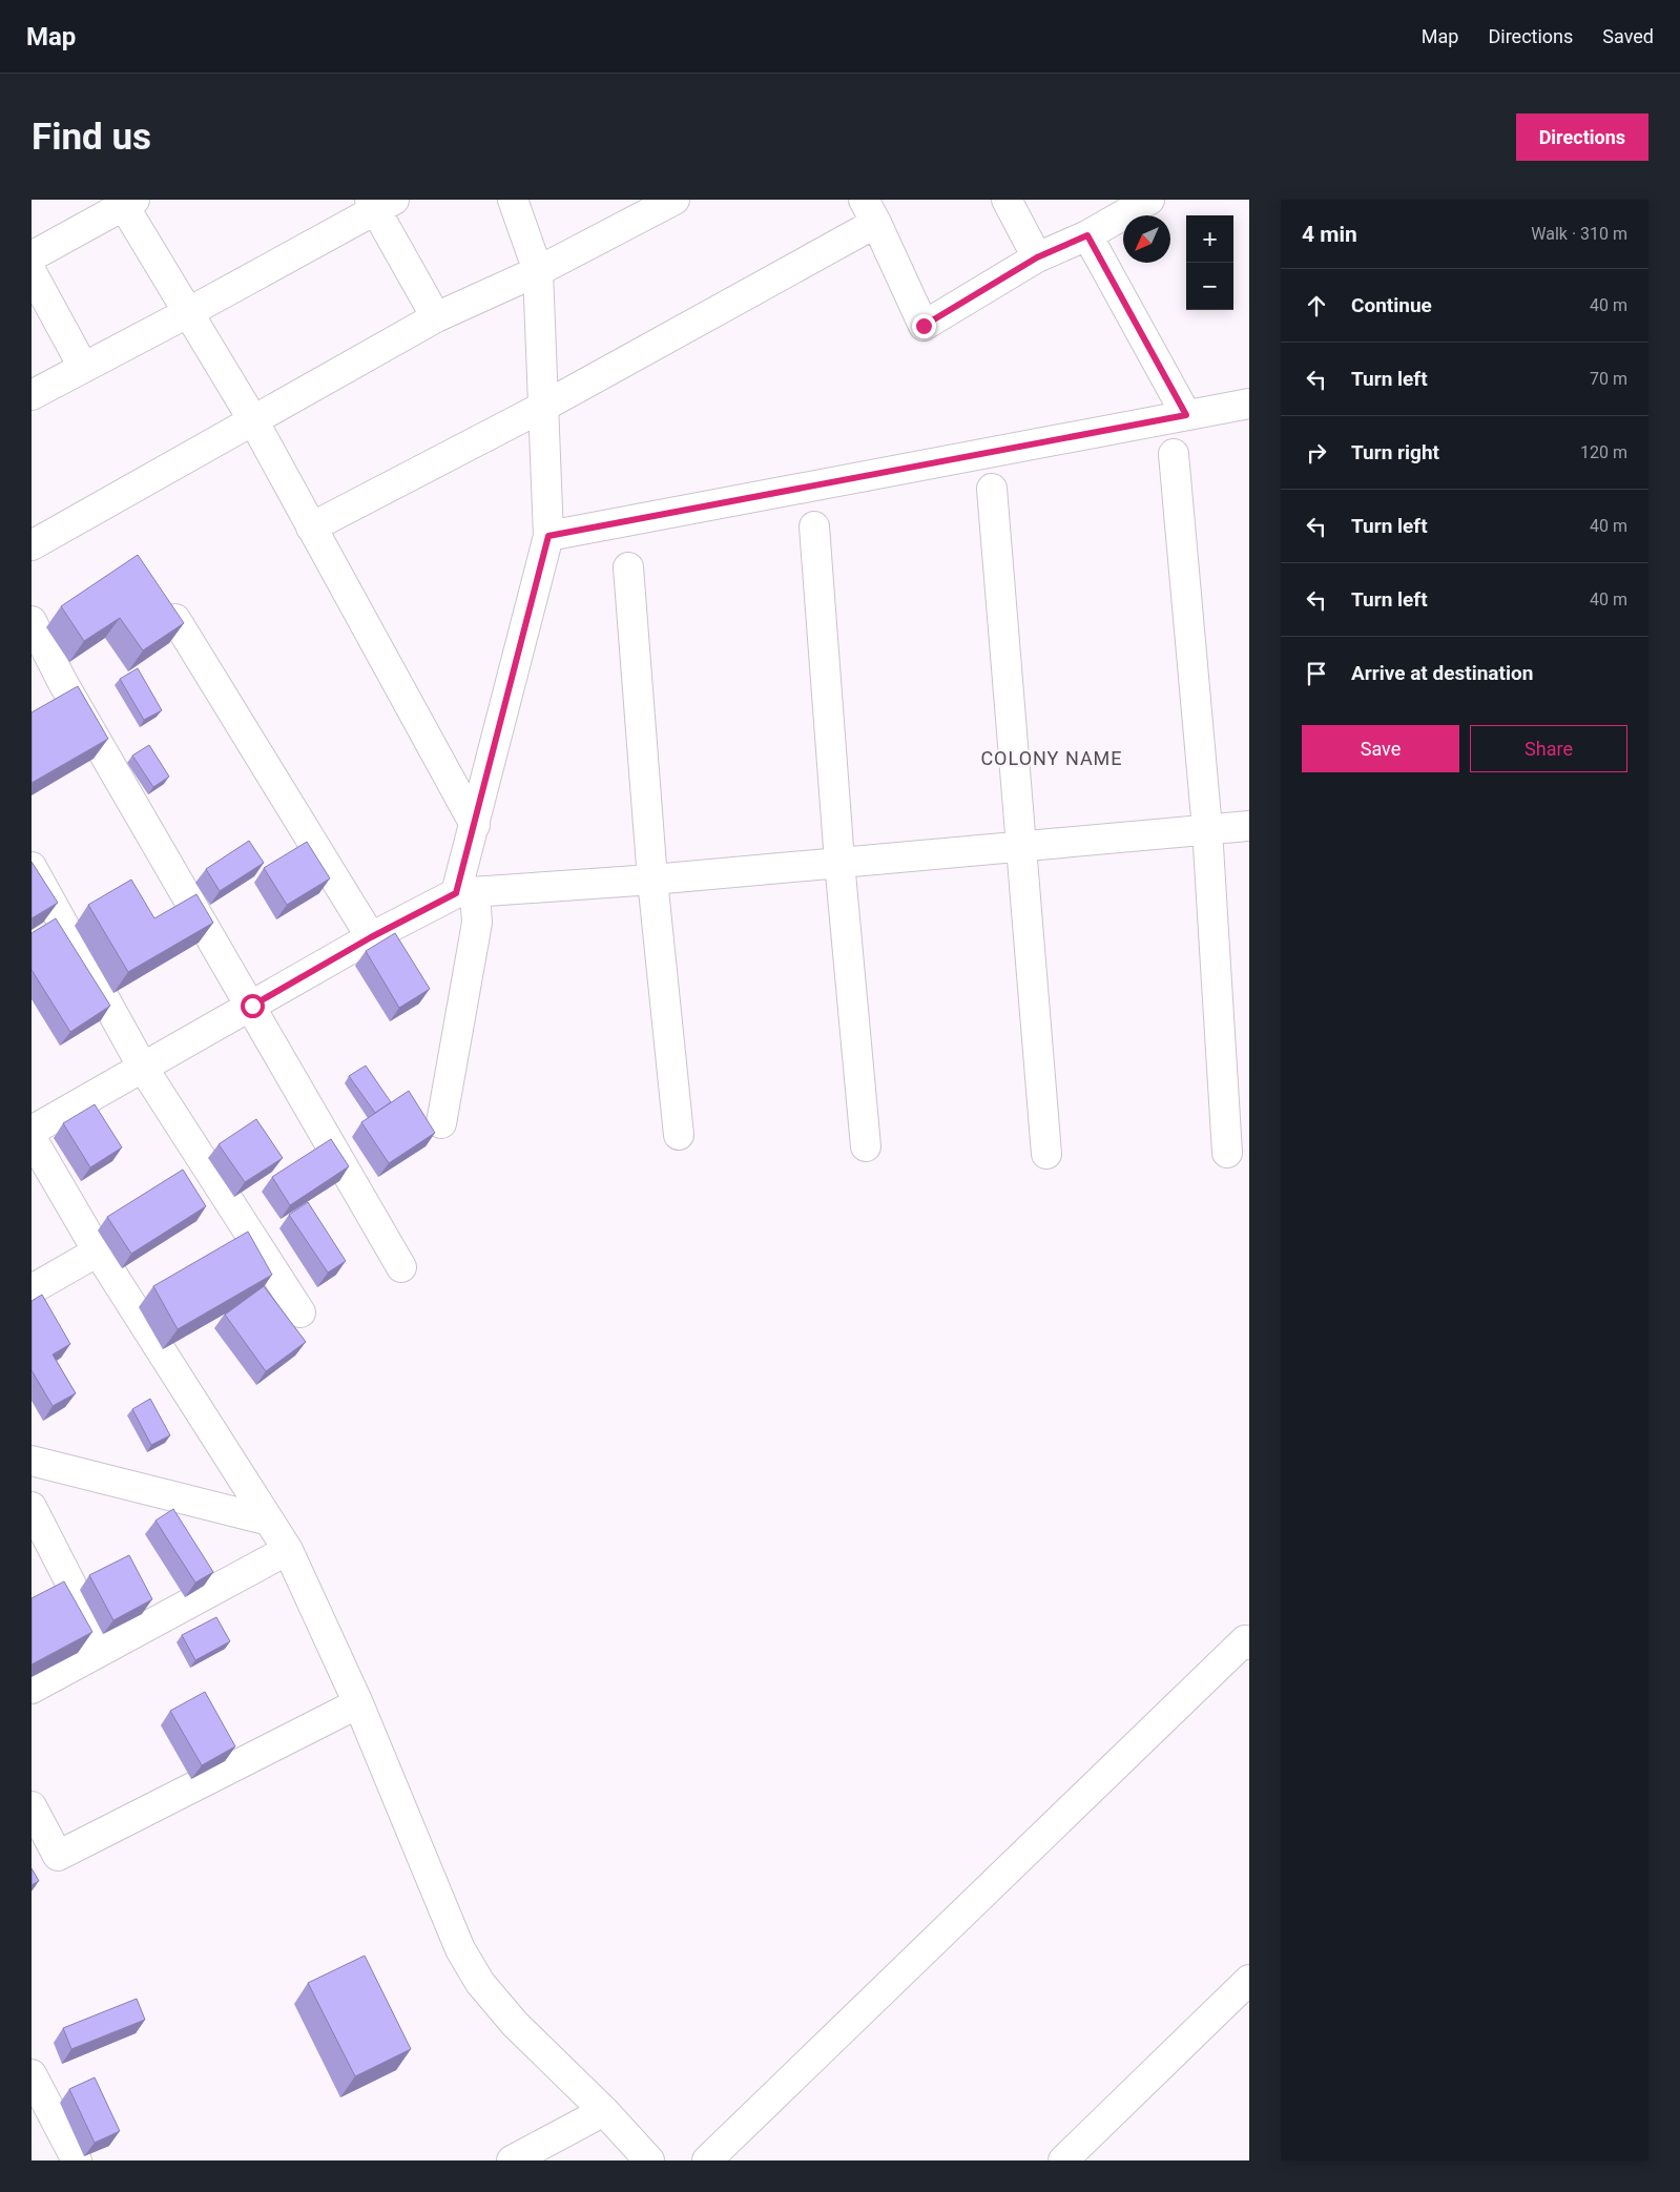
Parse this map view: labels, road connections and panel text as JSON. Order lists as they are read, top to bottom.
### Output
{
  "districts": ["COLONY NAME"],
  "north": "bottom left",
  "page": {
    "header": "Map",
    "nav": ["Map", "Directions", "Saved"],
    "buttons": [
      "Directions",
      ["Save", "Share"]
    ],
    "title": "Find us",
    "heading": ["4 min", "Walk · 310 m"],
    "map_buttons": ["+", "−"],
    "list": [
      ["Continue", "40 m"],
      ["Turn left", "70 m"],
      ["Turn right", "120 m"],
      ["Turn left", "40 m"],
      ["Turn left", "40 m"],
      "Arrive at destination"
    ]
  }
}
